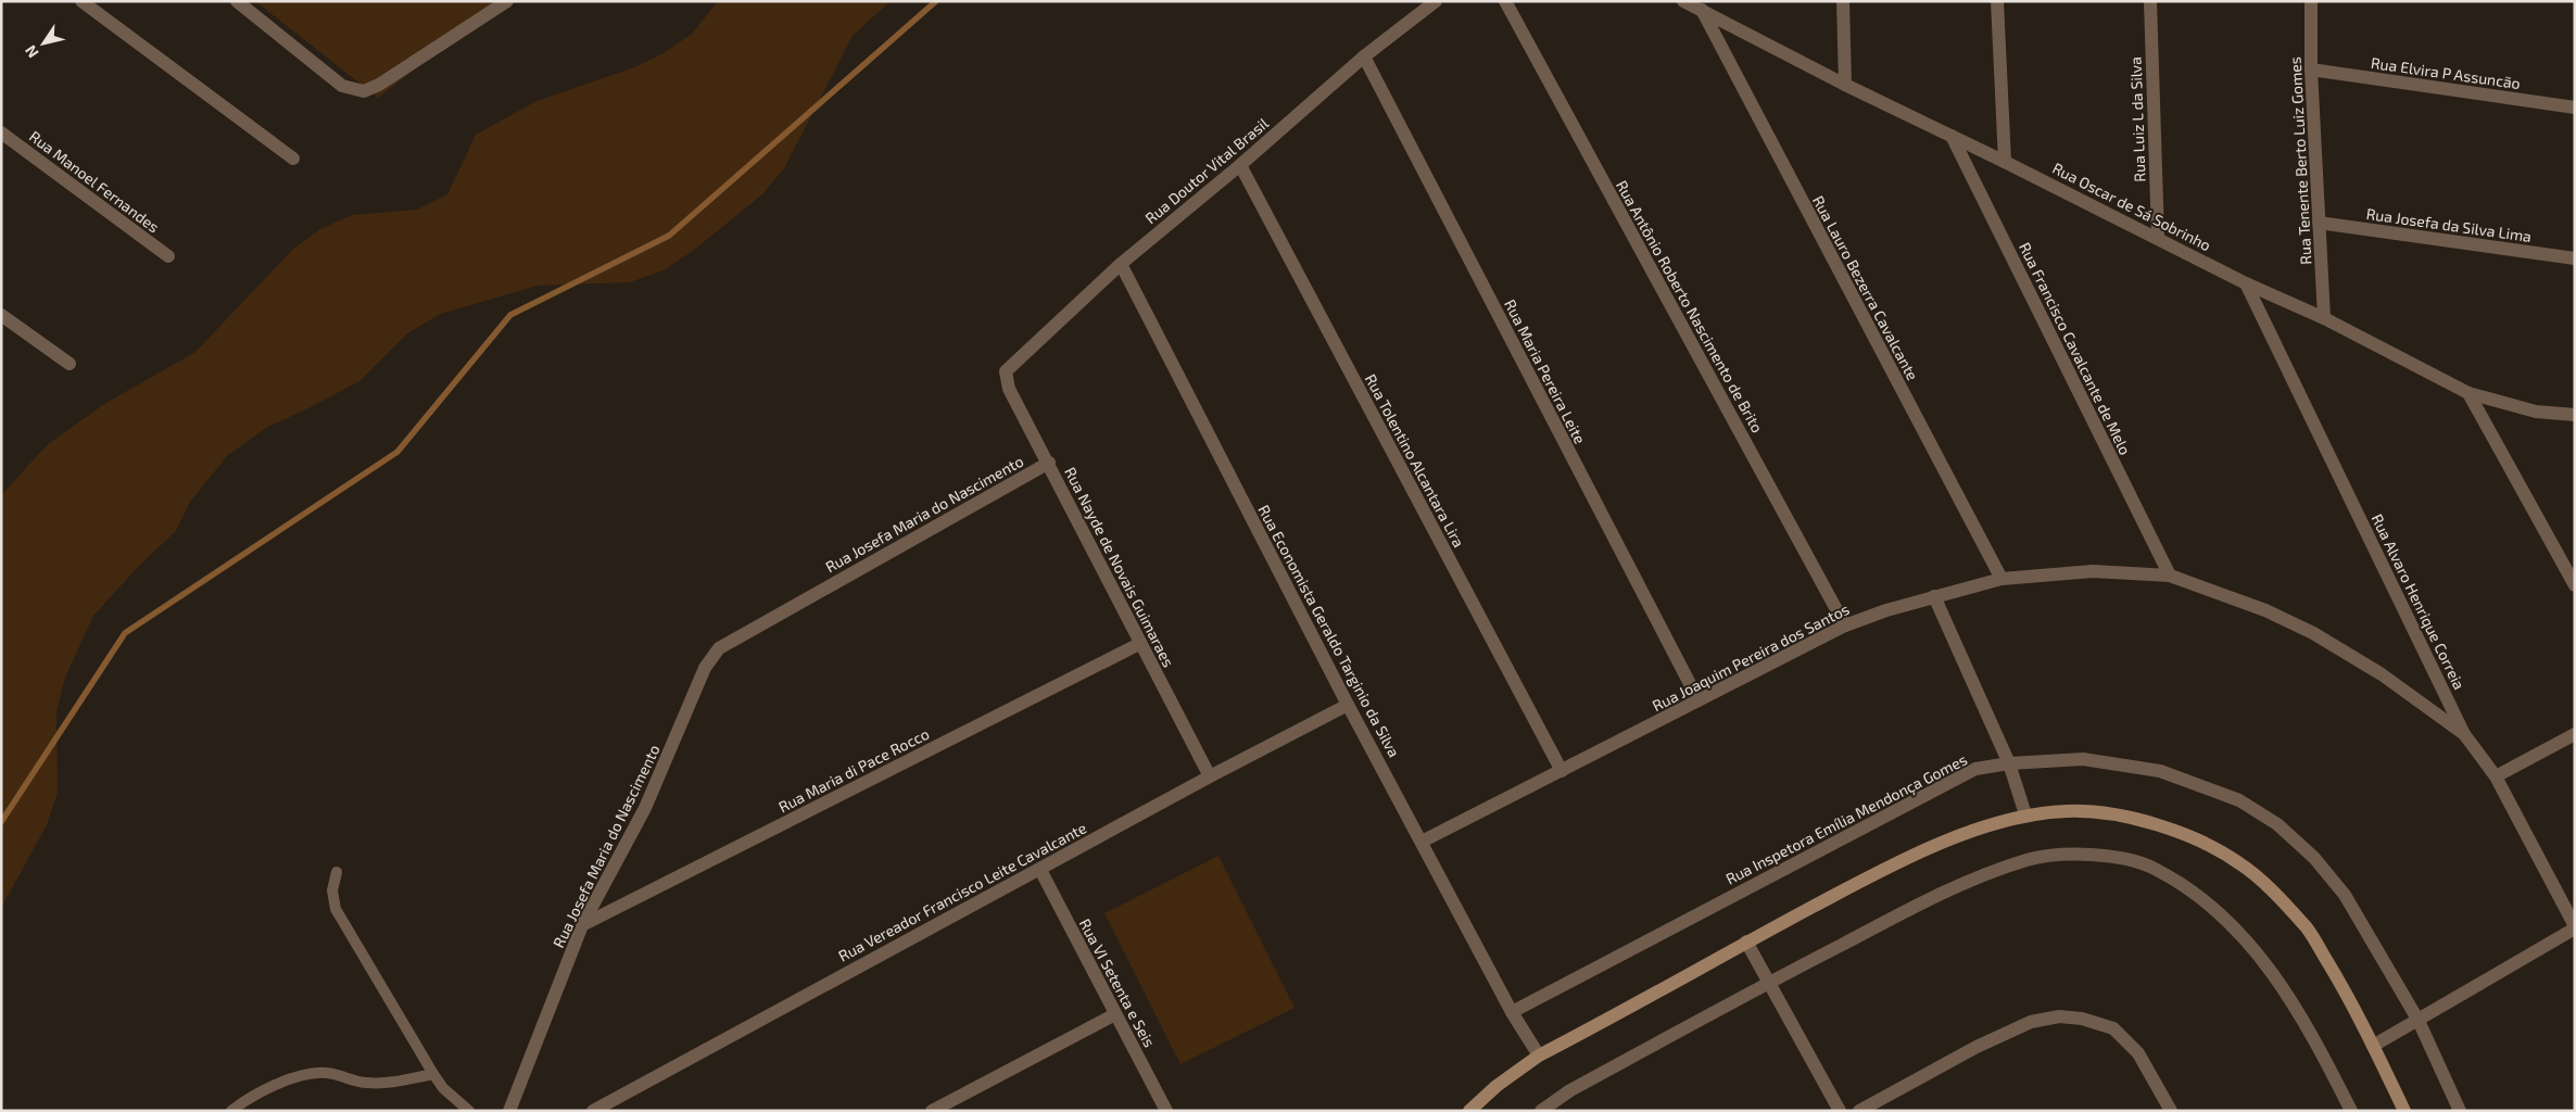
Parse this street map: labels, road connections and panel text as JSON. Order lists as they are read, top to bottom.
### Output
{
  "streets": {
    "street": [
      "Rua Elvira P Assuncão",
      "Rua Luiz L da Silva",
      "Rua Tenente Berto Luiz Gomes",
      "Rua Doutor Vital Brasil",
      "Rua Manoel Fernandes",
      "Rua Oscar de Sá Sobrinho",
      "Rua Josefa da Silva Lima",
      "Rua Lauro Bezerra Cavalcante",
      "Rua Antônio Roberto Nascimento de Brito",
      "Rua Francisco Cavalcante de Melo",
      "Rua Maria Pereira Leite",
      "Rua Tolentino Alcantara Lira",
      "Rua Josefa Maria do Nascimento",
      "Rua Nayde de Novais Guimaraes",
      "Rua Alvaro Henrique Correia",
      "Rua Economista Geraldo Targinio da Silva",
      "Rua Joaquim Pereira dos Santos",
      "Rua Maria di Pace Rocco",
      "Rua Inspetora Emília Mendonça Gomes",
      "Rua Vereador Francisco Leite Cavalcante",
      "Rua VI Setenta e Seis"
    ]
  },
  "crossings": [
    ["Rua Elvira P Assuncão", "Rua Tenente Berto Luiz Gomes"],
    ["Rua Luiz L da Silva", "Rua Oscar de Sá Sobrinho"],
    ["Rua Tenente Berto Luiz Gomes", "Rua Oscar de Sá Sobrinho"],
    ["Rua Tenente Berto Luiz Gomes", "Rua Josefa da Silva Lima"],
    ["Rua Doutor Vital Brasil", "Rua Maria Pereira Leite"],
    ["Rua Doutor Vital Brasil", "Rua Tolentino Alcantara Lira"],
    ["Rua Doutor Vital Brasil", "Rua Nayde de Novais Guimaraes"],
    ["Rua Doutor Vital Brasil", "Rua Economista Geraldo Targinio da Silva"],
    ["Rua Oscar de Sá Sobrinho", "Rua Lauro Bezerra Cavalcante"],
    ["Rua Oscar de Sá Sobrinho", "Rua Francisco Cavalcante de Melo"],
    ["Rua Oscar de Sá Sobrinho", "Rua Alvaro Henrique Correia"],
    ["Rua Lauro Bezerra Cavalcante", "Rua Joaquim Pereira dos Santos"],
    ["Rua Antônio Roberto Nascimento de Brito", "Rua Joaquim Pereira dos Santos"],
    ["Rua Francisco Cavalcante de Melo", "Rua Joaquim Pereira dos Santos"],
    ["Rua Maria Pereira Leite", "Rua Joaquim Pereira dos Santos"],
    ["Rua Tolentino Alcantara Lira", "Rua Joaquim Pereira dos Santos"],
    ["Rua Josefa Maria do Nascimento", "Rua Nayde de Novais Guimaraes"],
    ["Rua Josefa Maria do Nascimento", "Rua Maria di Pace Rocco"],
    ["Rua Nayde de Novais Guimaraes", "Rua Maria di Pace Rocco"],
    ["Rua Nayde de Novais Guimaraes", "Rua Vereador Francisco Leite Cavalcante"],
    ["Rua Alvaro Henrique Correia", "Rua Joaquim Pereira dos Santos"],
    ["Rua Economista Geraldo Targinio da Silva", "Rua Joaquim Pereira dos Santos"],
    ["Rua Economista Geraldo Targinio da Silva", "Rua Inspetora Emília Mendonça Gomes"],
    ["Rua Economista Geraldo Targinio da Silva", "Rua Vereador Francisco Leite Cavalcante"],
    ["Rua Vereador Francisco Leite Cavalcante", "Rua VI Setenta e Seis"]
  ],
  "north": "bottom left"
}
